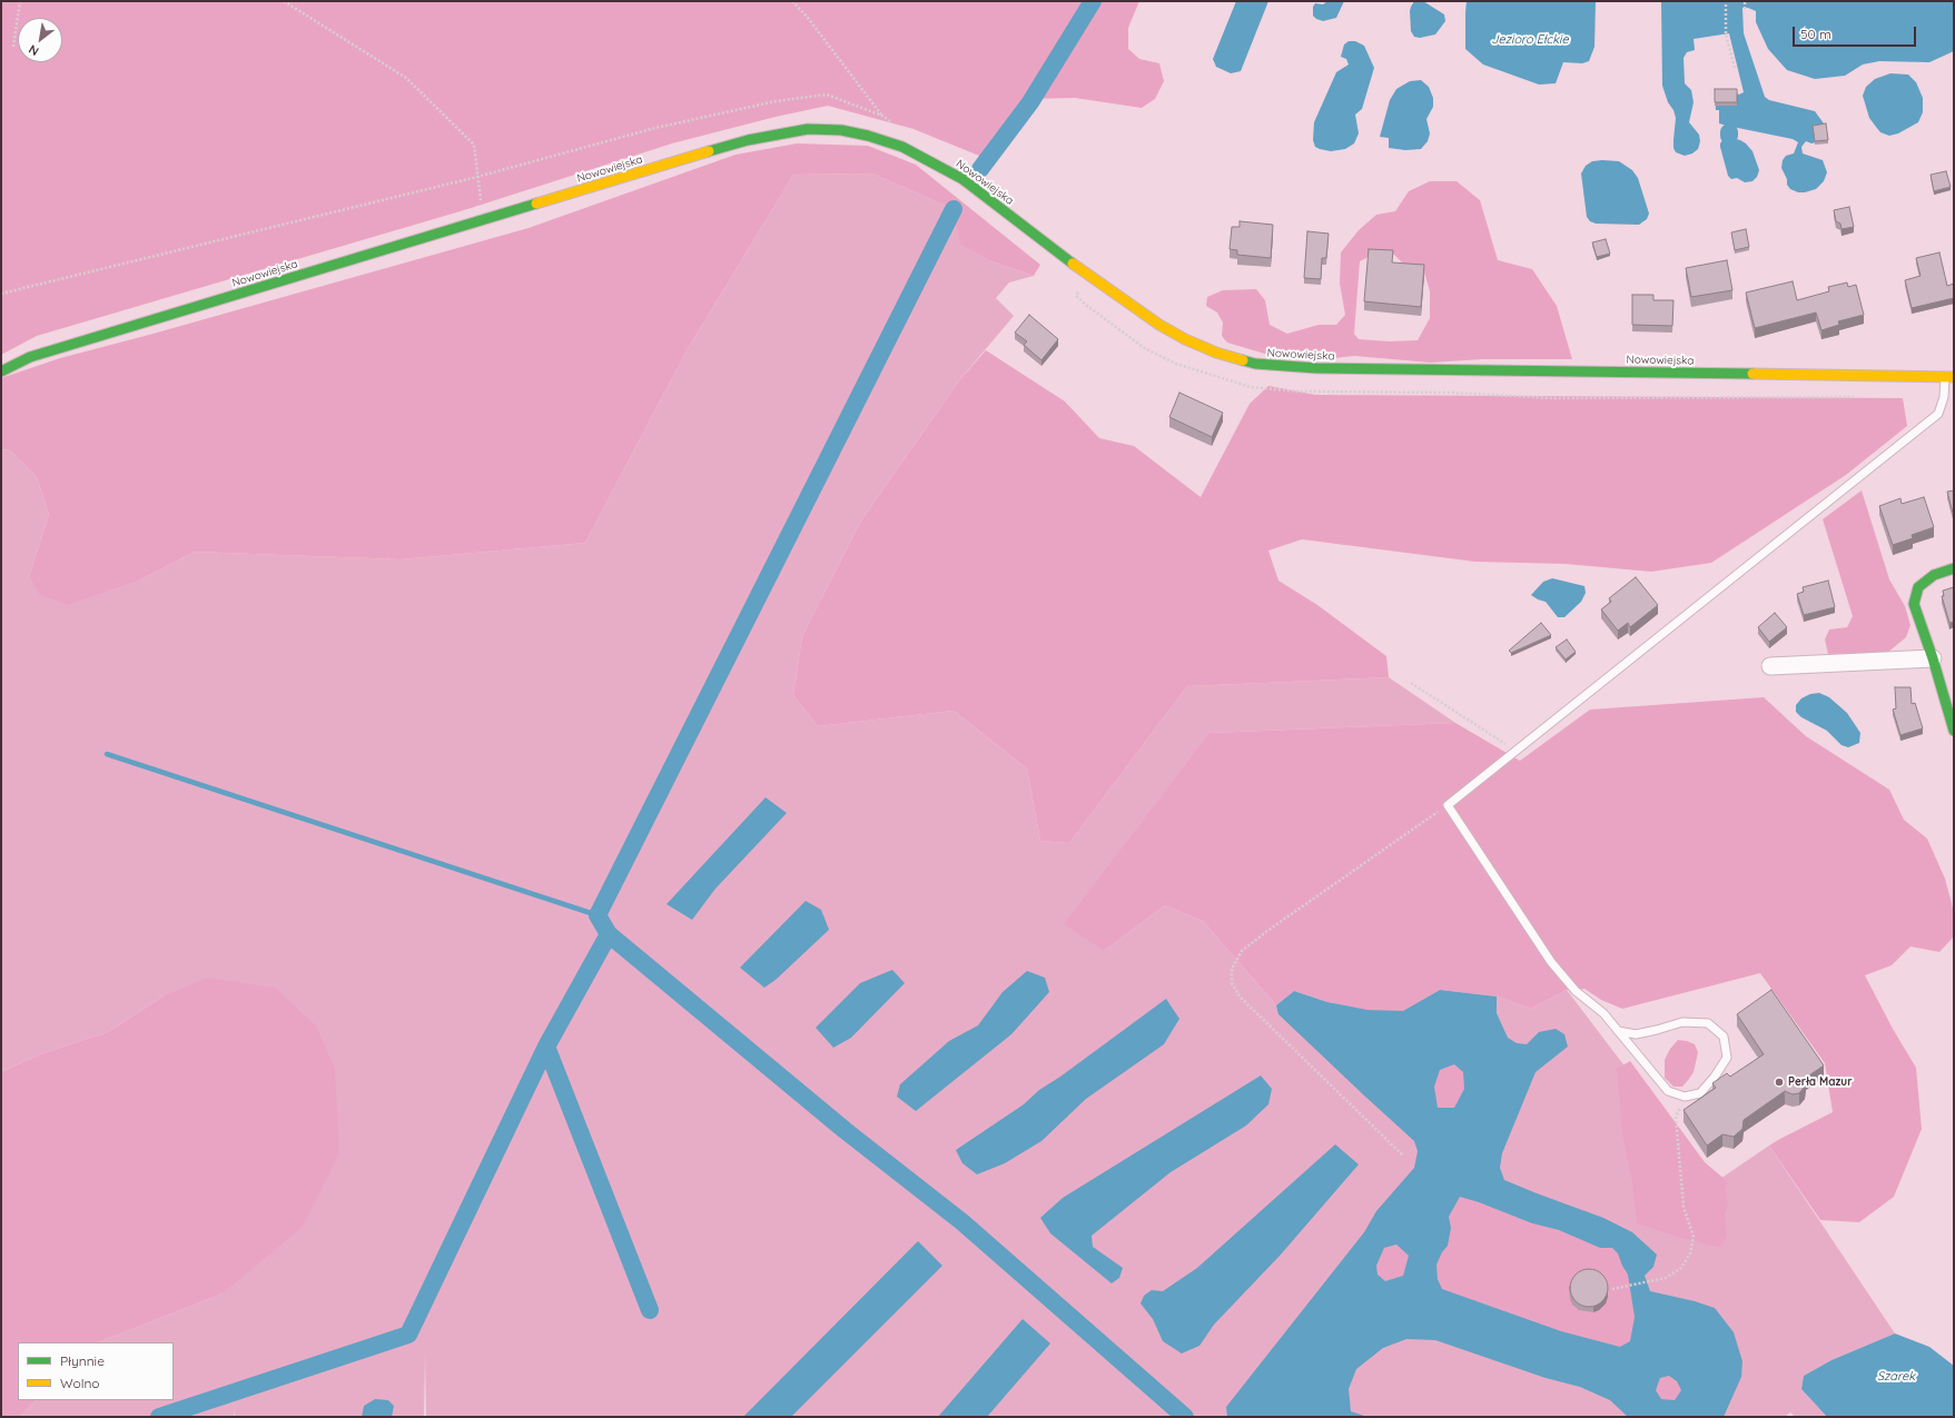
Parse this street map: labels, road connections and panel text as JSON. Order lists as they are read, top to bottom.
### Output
{
  "streets": {
    "street": ["Nowowiejska"]
  },
  "water": ["Jezioro Ełckie", "Szarek"],
  "places": ["Perła Mazur"],
  "legend": ["Płynnie", "Wolno"],
  "scale_bar": "50 m",
  "north": "bottom left"
}
